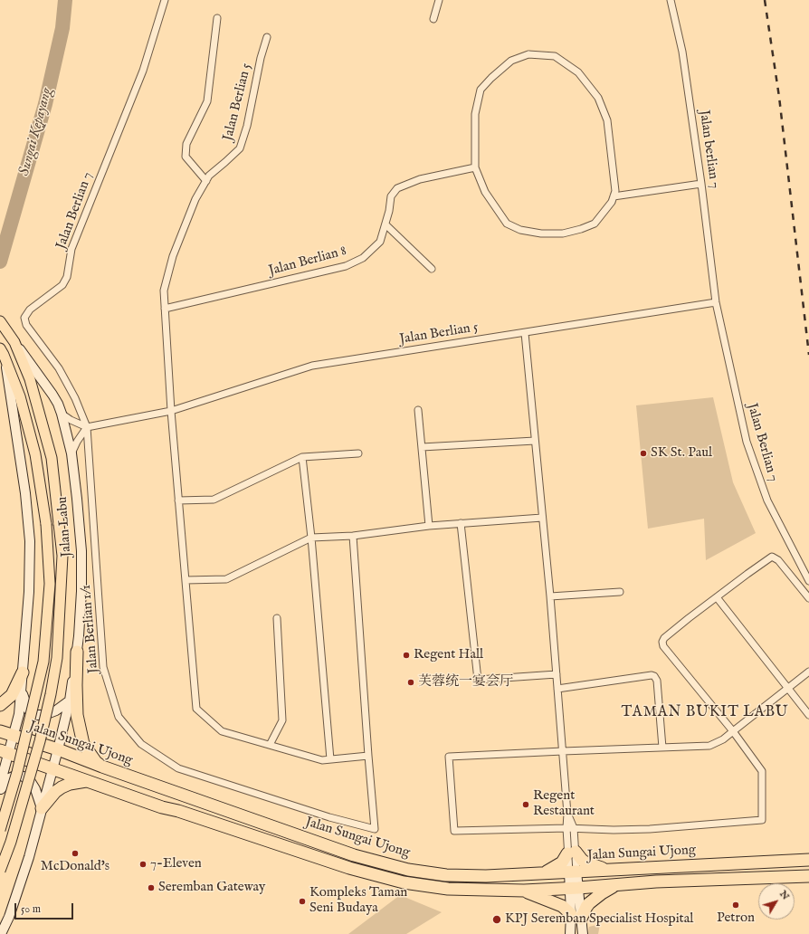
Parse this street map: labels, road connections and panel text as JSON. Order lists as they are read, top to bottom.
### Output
{
  "streets": {
    "highway": ["Jalan Sungai Ujong"],
    "main road": ["Jalan Labu"],
    "street": [
      "Jalan Berlian 5",
      "Jalan berlian 7",
      "Jalan Berlian 7",
      "Jalan Berlian 8",
      "Jalan Berlian 1/1"
    ]
  },
  "crossings": [
    ["Jalan Berlian 5", "Jalan berlian 7"],
    ["Jalan Berlian 5", "Jalan Berlian 7"],
    ["Jalan Berlian 5", "Jalan Berlian 8"],
    ["Jalan Berlian 5", "Jalan Berlian 1/1"],
    ["Jalan berlian 7", "Jalan Berlian 7"],
    ["Jalan Berlian 7", "Jalan Berlian 1/1"],
    ["Jalan Labu", "Jalan Sungai Ujong"]
  ],
  "districts": ["TAMAN BUKIT LABU"],
  "water": ["Sungai Kepayang"],
  "places": [
    "SK St. Paul",
    "Regent Hall",
    "芙蓉统一宴会厅",
    "Regent Restaurant",
    "McDonald's",
    "7-Eleven",
    "Seremban Gateway",
    "Kompleks Taman Seni Budaya",
    "Petron",
    "KPJ Seremban Specialist Hospital"
  ],
  "scale_bar": "50 m",
  "north": "top right"
}
